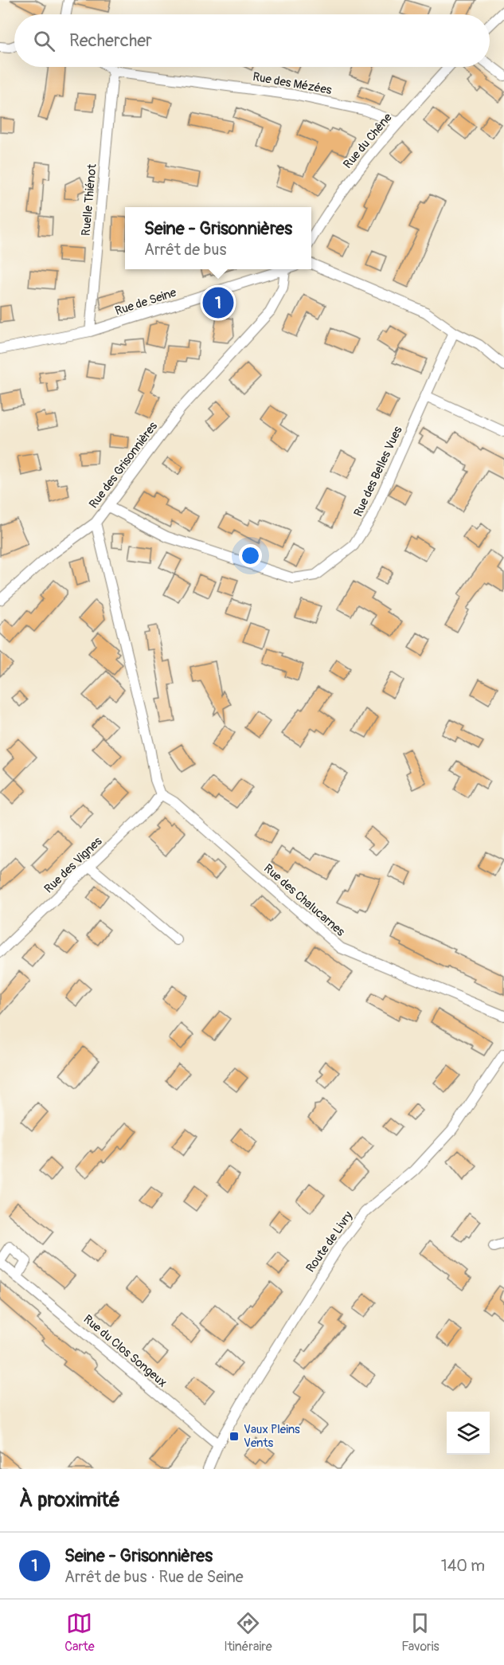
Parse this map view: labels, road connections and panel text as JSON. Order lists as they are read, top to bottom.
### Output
{
  "streets": {
    "street": [
      "Rue des Mézées",
      "Rue du Chêne",
      "Ruelle Thiénot",
      "Rue de Seine",
      "Rue des Grisonnières",
      "Rue des Belles Vues",
      "Rue des Vignes",
      "Rue des Chalucarnes",
      "Route de Livry",
      "Rue du Clos Songeux"
    ]
  },
  "crossings": [
    ["Rue des Mézées", "Rue du Chêne"],
    ["Rue des Mézées", "Ruelle Thiénot"],
    ["Ruelle Thiénot", "Rue de Seine"],
    ["Rue de Seine", "Rue des Grisonnières"],
    ["Rue des Grisonnières", "Rue des Belles Vues"],
    ["Rue des Grisonnières", "Rue des Vignes"],
    ["Rue des Grisonnières", "Rue des Chalucarnes"],
    ["Rue des Vignes", "Rue des Chalucarnes"],
    ["Route de Livry", "Rue du Clos Songeux"]
  ],
  "places": {
    "transit": ["Vaux Pleins Vents"]
  },
  "page": {
    "search": "Rechercher",
    "popup": ["Seine - Grisonnières", "Arrêt de bus"],
    "pins": "1",
    "heading": "À proximité",
    "list": [
      {
        "mark": "1",
        "name": "Seine - Grisonnières",
        "note": "Arrêt de bus · Rue de Seine",
        "value": "140 m"
      }
    ],
    "nav": ["Carte", "Itinéraire", "Favoris"]
  }
}
